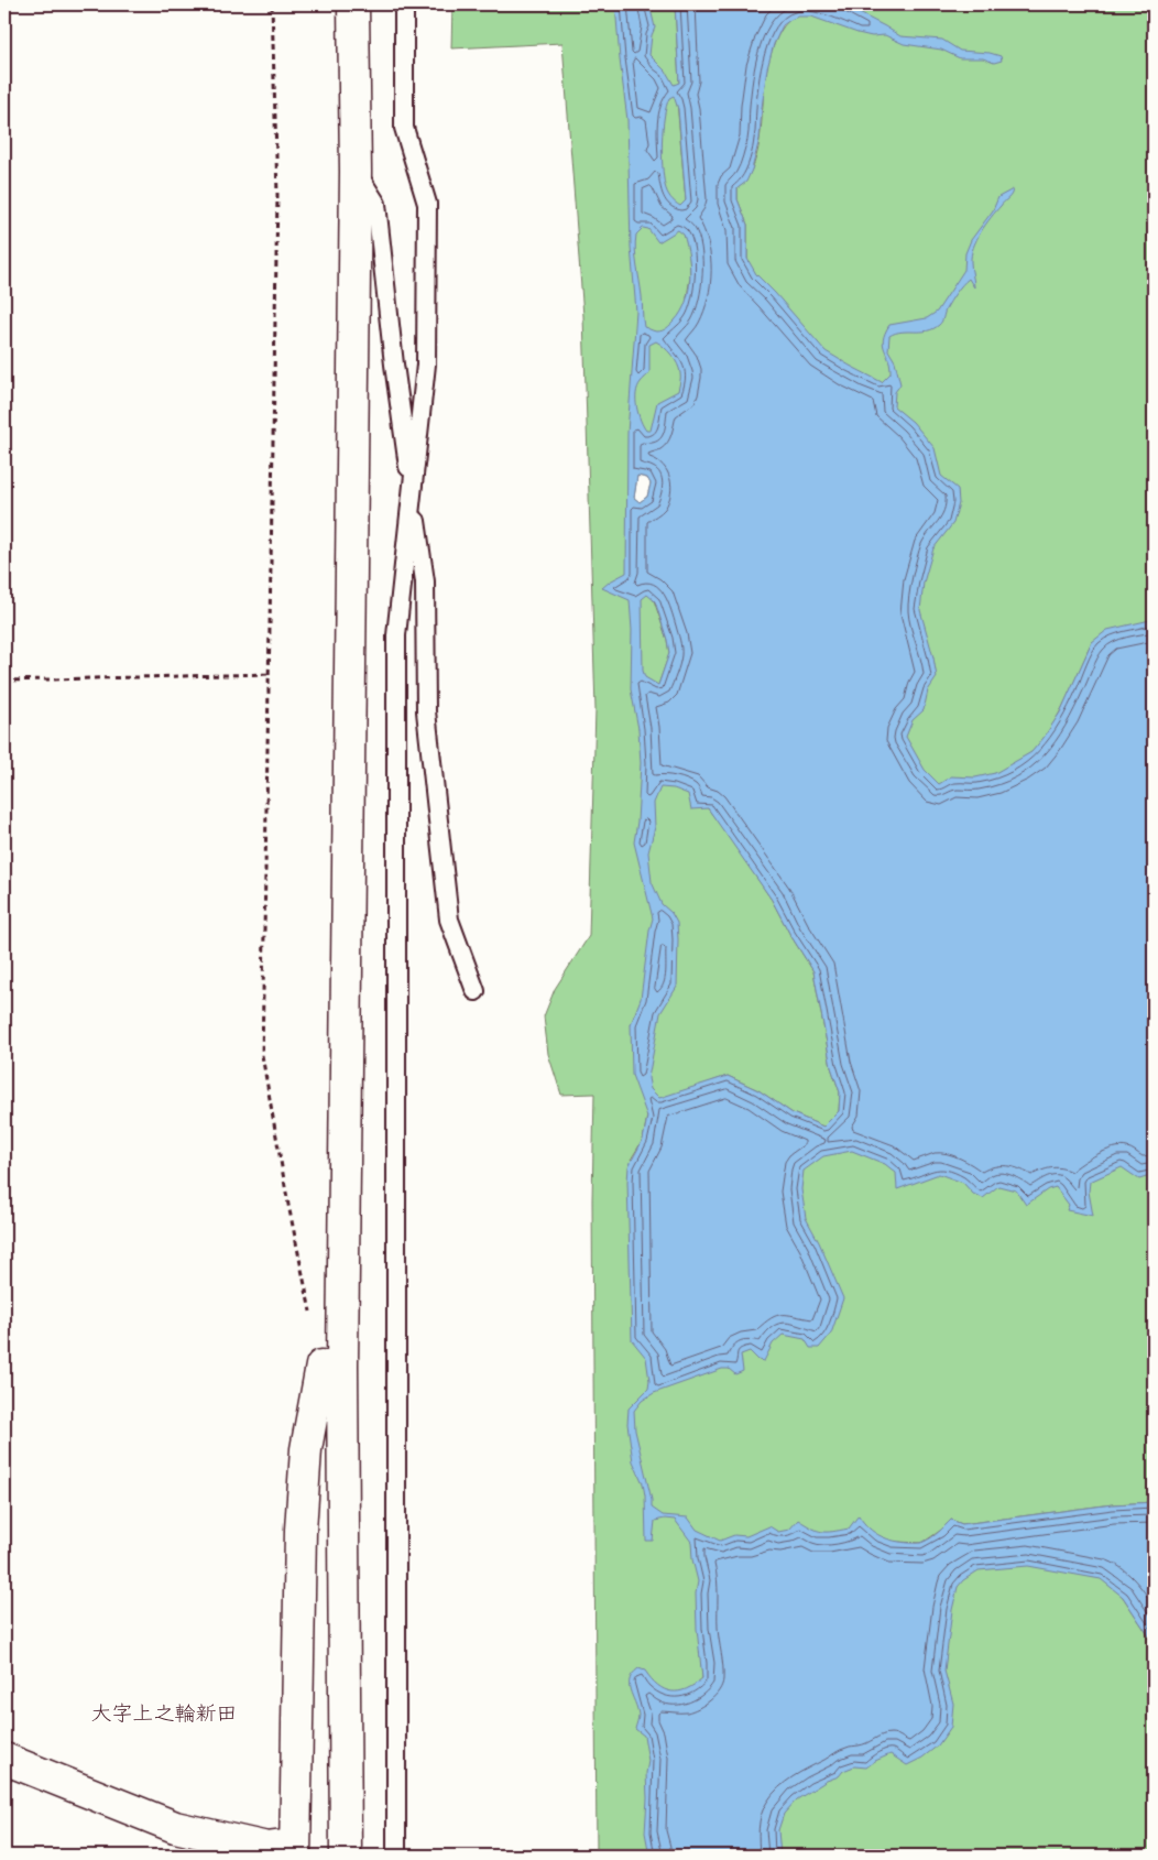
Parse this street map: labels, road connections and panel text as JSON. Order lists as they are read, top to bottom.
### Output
{
  "districts": ["大字上之輪新田"]
}
